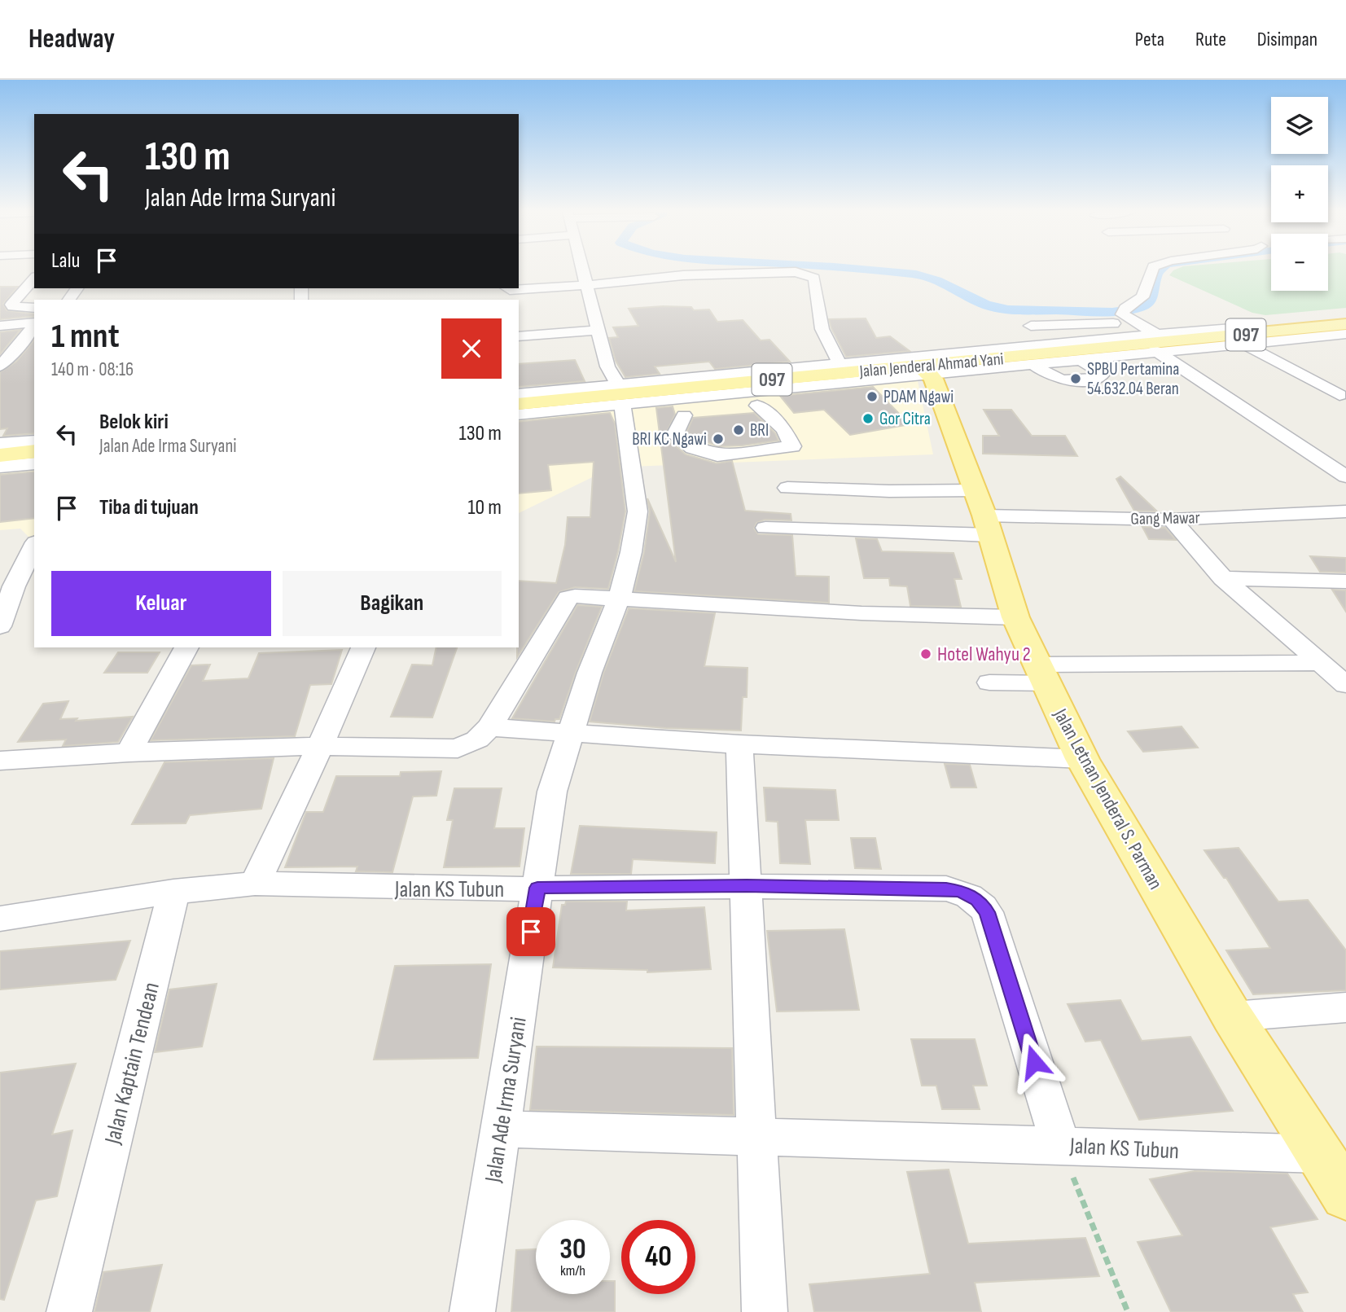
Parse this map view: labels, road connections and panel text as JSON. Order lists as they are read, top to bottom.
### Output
{
  "streets": {
    "main road": ["097", "Jalan Jenderal Ahmad Yani", "Jalan Letnan Jenderal S. Parman"],
    "street": [
      "Gang Mawar",
      "Jalan KS Tubun",
      "Jalan Kaptain Tendean",
      "Jalan Ade Irma Suryani"
    ]
  },
  "crossings": [
    ["Jalan Jenderal Ahmad Yani", "Jalan Letnan Jenderal S. Parman"],
    ["Jalan Jenderal Ahmad Yani", "Jalan Ade Irma Suryani"],
    ["Gang Mawar", "Jalan Letnan Jenderal S. Parman"],
    ["Jalan Letnan Jenderal S. Parman", "Jalan KS Tubun"],
    ["Jalan KS Tubun", "Jalan Ade Irma Suryani"]
  ],
  "places": [
    "SPBU Pertamina 54.632.04 Beran",
    "PDAM Ngawi",
    "Gor Citra",
    "BRI",
    "BRI KC Ngawi",
    "Hotel Wahyu 2"
  ],
  "page": {
    "header": "Headway",
    "nav": ["Peta", "Rute", "Disimpan"],
    "map_buttons": ["+", "−"],
    "turn": ["130 m", "Jalan Ade Irma Suryani"],
    "then": "Lalu",
    "heading": ["1 mnt", "140 m · 08:16"],
    "list": [
      {
        "name": "Belok kiri",
        "note": "Jalan Ade Irma Suryani",
        "value": "130 m"
      },
      {
        "name": "Tiba di tujuan",
        "value": "10 m"
      }
    ],
    "buttons": ["Keluar", "Bagikan"],
    "speed": "30 km/h",
    "limit": "40"
  }
}
